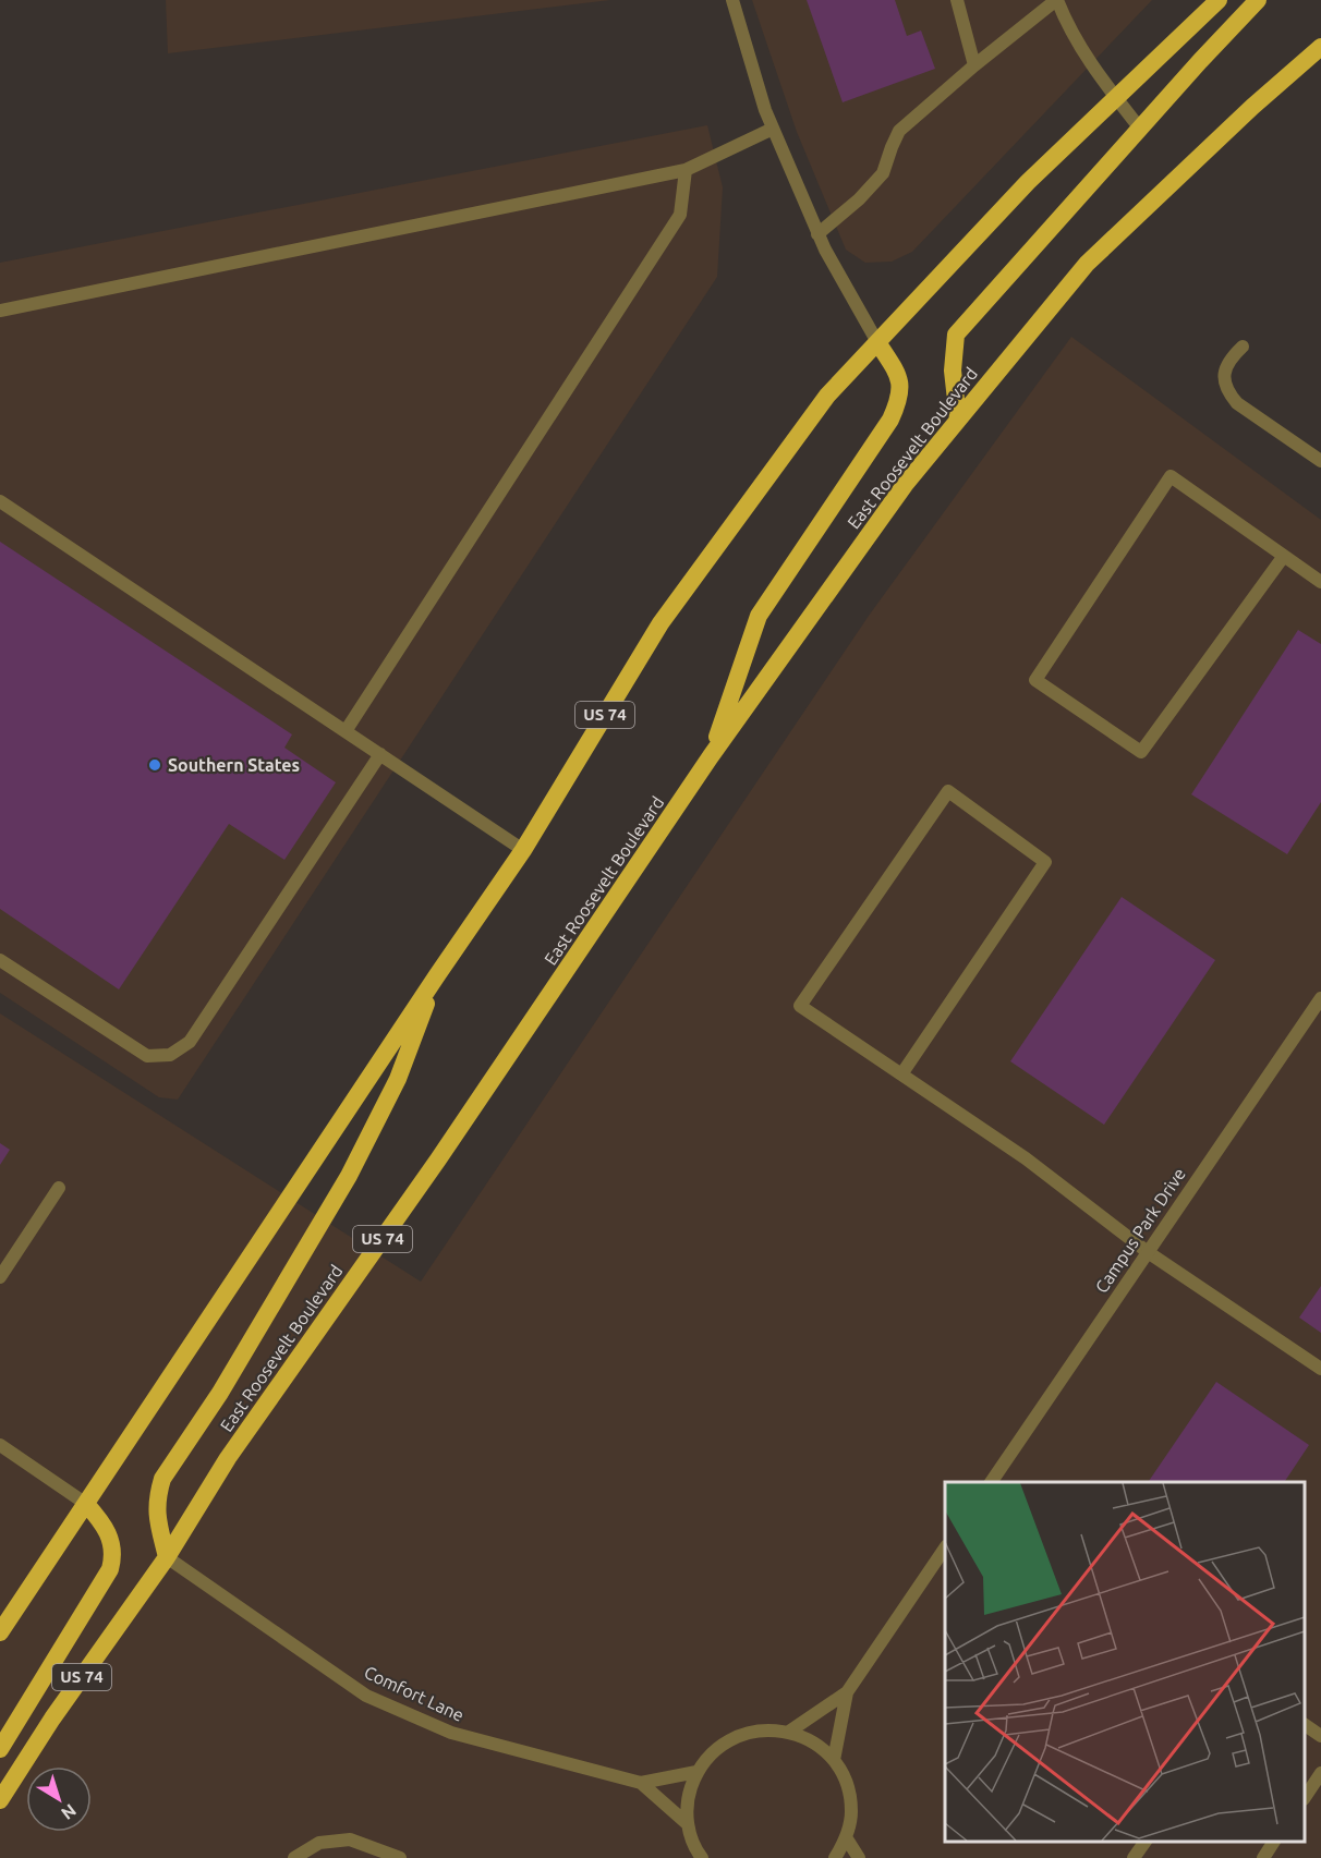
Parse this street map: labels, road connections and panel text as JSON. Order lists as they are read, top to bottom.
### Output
{
  "streets": {
    "highway": ["East Roosevelt Boulevard", "US 74"],
    "street": ["Campus Park Drive", "Comfort Lane"]
  },
  "crossings": [
    ["East Roosevelt Boulevard", "Comfort Lane"]
  ],
  "places": ["Southern States"],
  "north": "bottom right"
}
